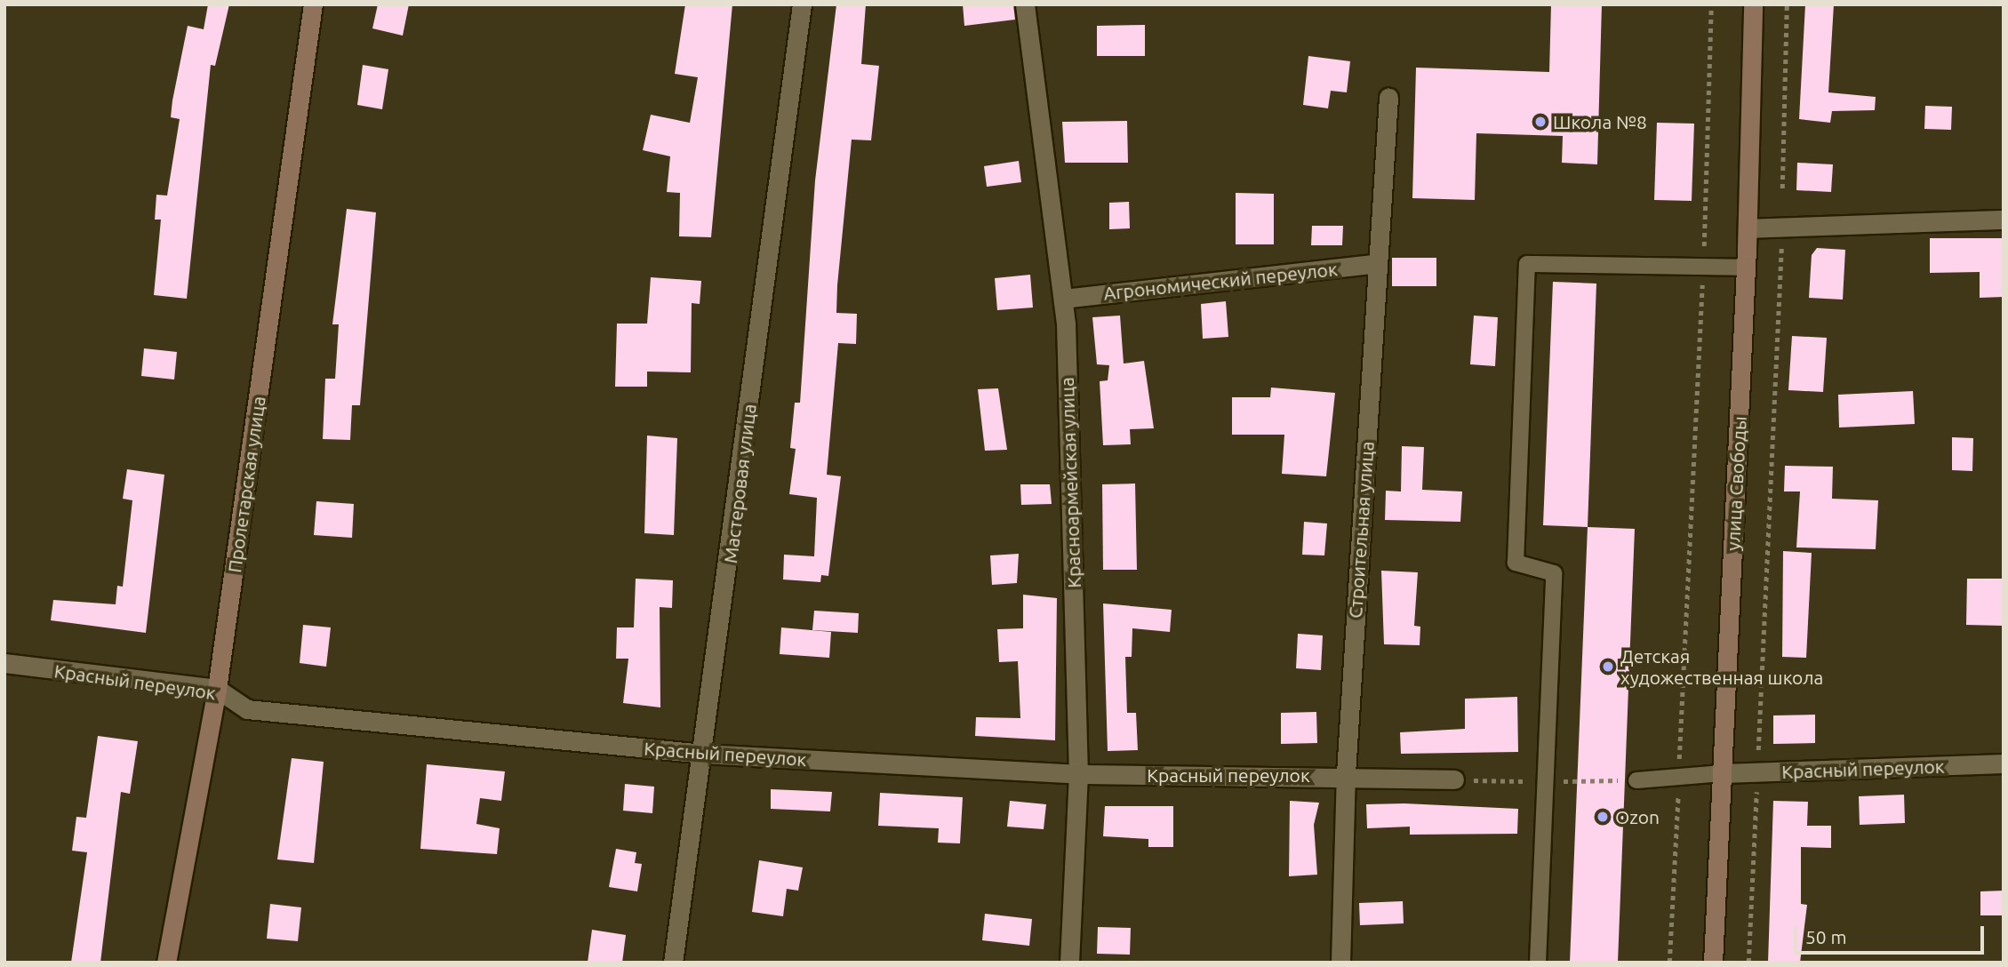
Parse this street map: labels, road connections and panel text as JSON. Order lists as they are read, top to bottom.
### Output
{
  "streets": {
    "street": [
      "Агрономический переулок",
      "Красноармейская улица",
      "Мастеровая улица",
      "улица Свободы",
      "Пролетарская улица",
      "Строительная улица",
      "Красный переулок"
    ]
  },
  "crossings": [
    ["Агрономический переулок", "Красноармейская улица"],
    ["Агрономический переулок", "Строительная улица"],
    ["Красноармейская улица", "Красный переулок"],
    ["Мастеровая улица", "Красный переулок"],
    ["улица Свободы", "Красный переулок"],
    ["Пролетарская улица", "Красный переулок"],
    ["Строительная улица", "Красный переулок"]
  ],
  "places": ["Школа №8", "Детская художественная школа", "Ozon"],
  "scale_bar": "50 m"
}
